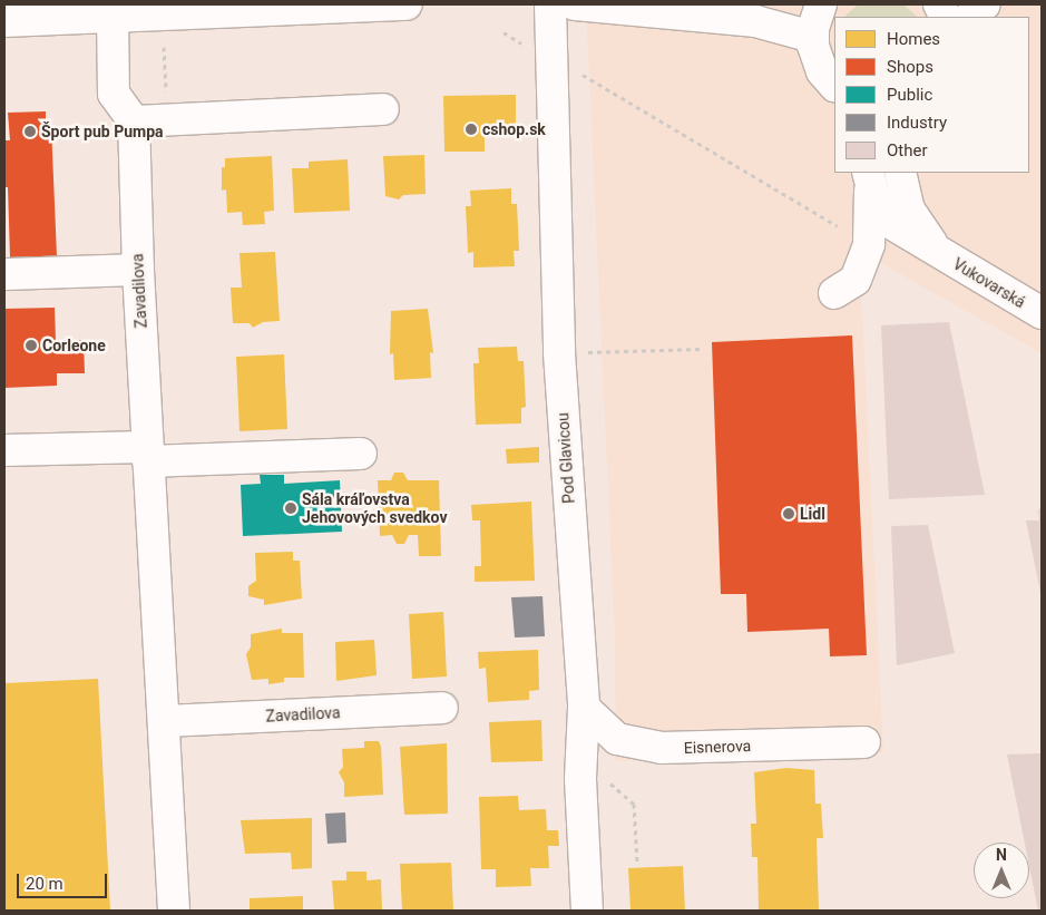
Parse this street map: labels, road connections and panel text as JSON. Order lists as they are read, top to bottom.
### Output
{
  "streets": {
    "street": [
      "Vukovarská",
      "Zavadilova",
      "Pod Glavicou",
      "Eisnerova"
    ]
  },
  "crossings": [
    ["Pod Glavicou", "Eisnerova"]
  ],
  "places": [
    "cshop.sk",
    "Šport pub Pumpa",
    "Corleone",
    "Sála kráľovstva Jehovových svedkov",
    "Lidl"
  ],
  "legend": [
    "Homes",
    "Shops",
    "Public",
    "Industry",
    "Other"
  ],
  "scale_bar": "20 m",
  "north": "top"
}
